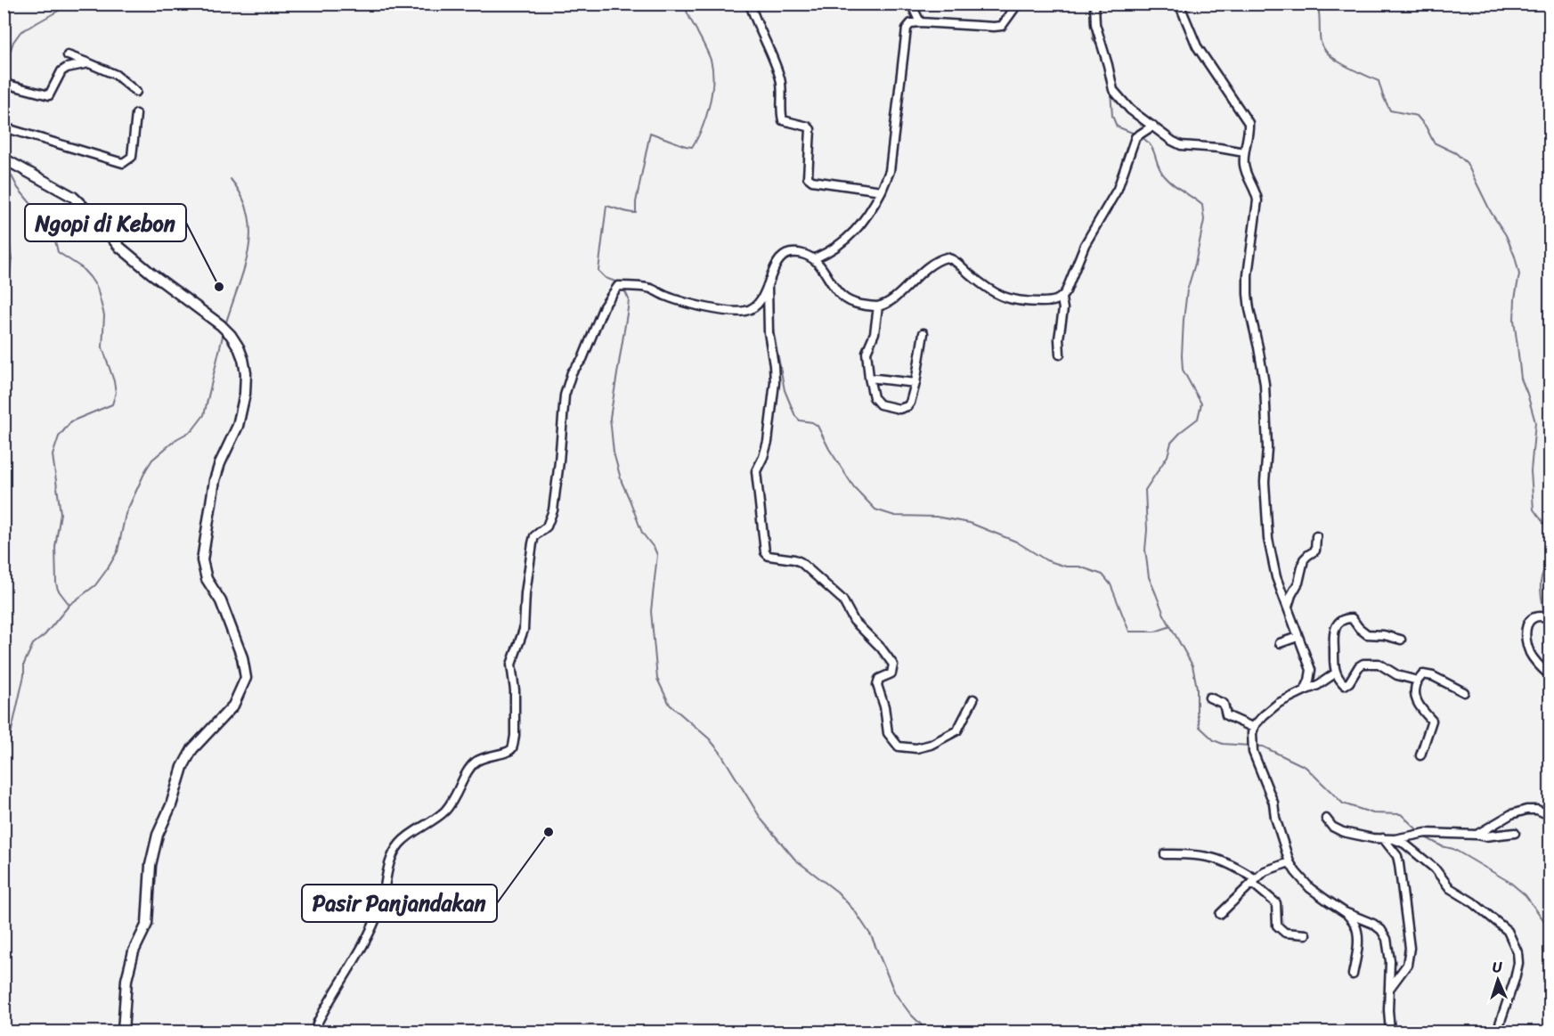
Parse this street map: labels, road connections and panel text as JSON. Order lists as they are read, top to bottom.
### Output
{
  "places": ["Ngopi di Kebon", "Pasir Panjandakan"],
  "north": "top"
}
